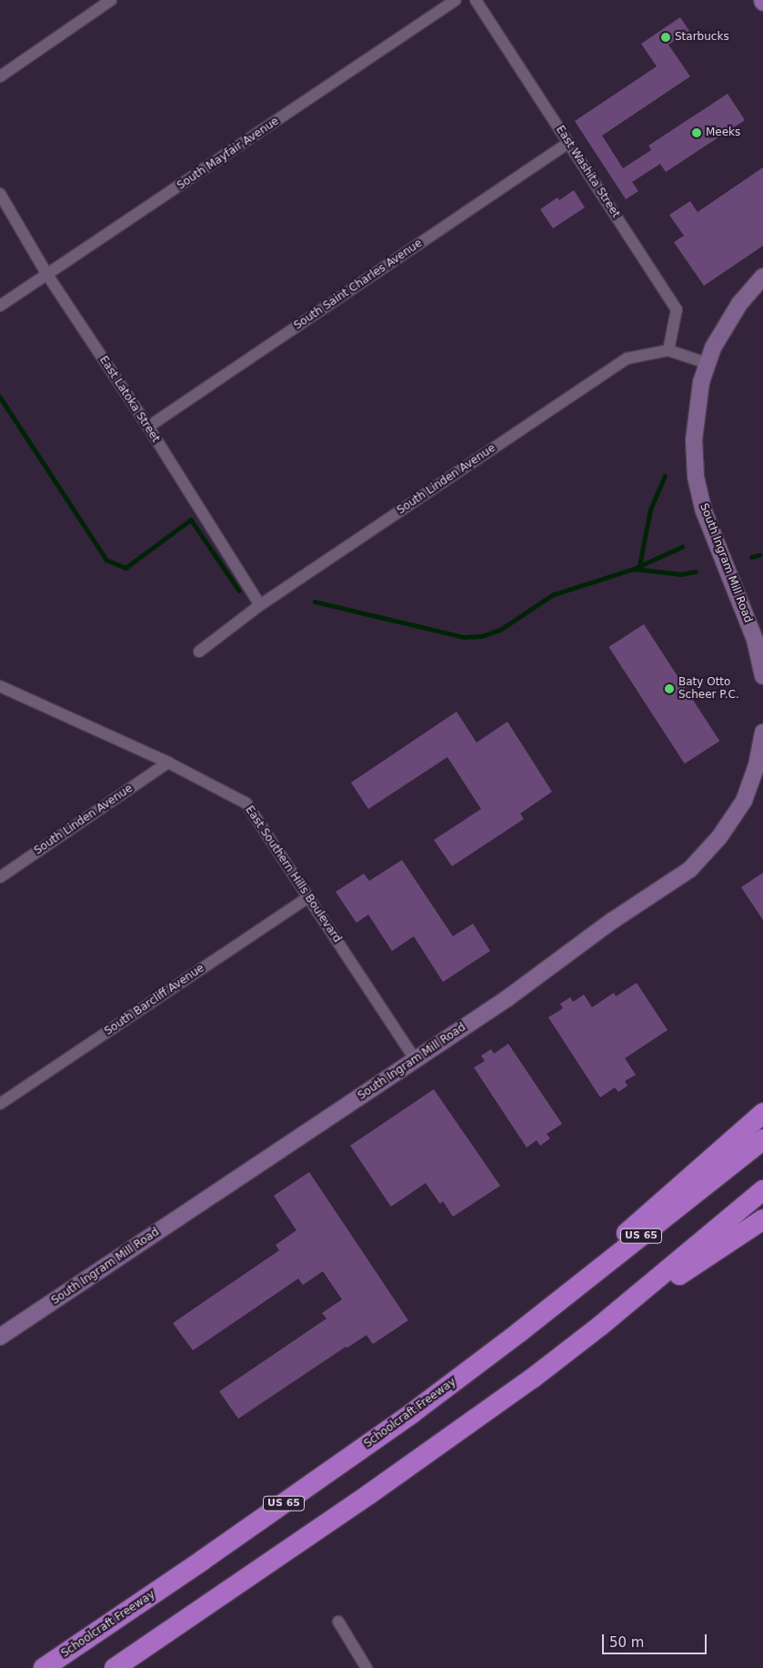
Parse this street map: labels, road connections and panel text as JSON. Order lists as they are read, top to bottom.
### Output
{
  "streets": {
    "highway": ["US 65", "Schoolcraft Freeway"],
    "street": [
      "South Mayfair Avenue",
      "East Washita Street",
      "South Saint Charles Avenue",
      "East Latoka Street",
      "South Linden Avenue",
      "South Ingram Mill Road",
      "East Southern Hills Boulevard",
      "South Barcliff Avenue"
    ]
  },
  "crossings": [
    ["South Mayfair Avenue", "East Latoka Street"],
    ["East Washita Street", "South Saint Charles Avenue"],
    ["East Washita Street", "South Linden Avenue"],
    ["South Saint Charles Avenue", "East Latoka Street"],
    ["East Latoka Street", "South Linden Avenue"],
    ["South Linden Avenue", "South Ingram Mill Road"],
    ["South Linden Avenue", "East Southern Hills Boulevard"],
    ["South Ingram Mill Road", "East Southern Hills Boulevard"],
    ["East Southern Hills Boulevard", "South Barcliff Avenue"]
  ],
  "places": ["Starbucks", "Meeks", "Baty Otto Scheer P.C."],
  "scale_bar": "50 m"
}
